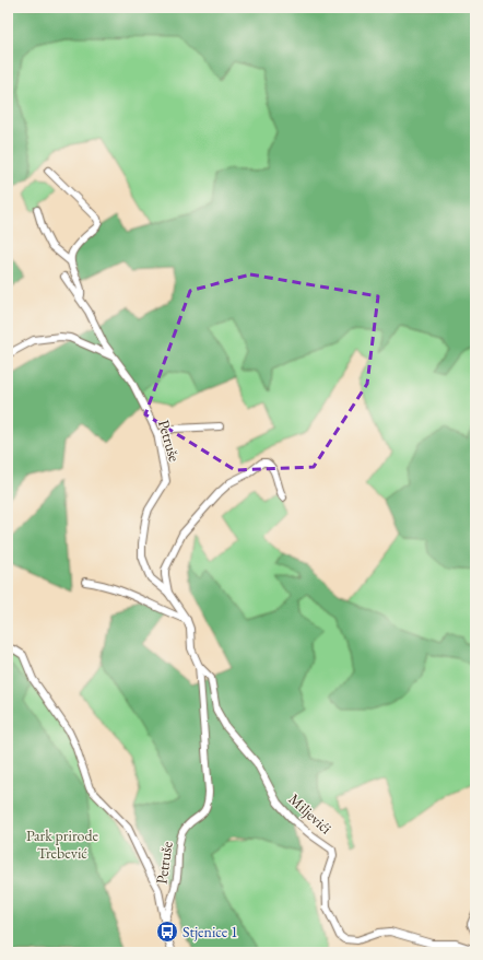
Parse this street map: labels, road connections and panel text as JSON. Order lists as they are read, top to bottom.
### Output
{
  "streets": {
    "street": ["Petruše", "Miljevići"]
  },
  "parks": ["Park prirode Trebević"],
  "places": {
    "bus stop": ["Stjenice 1"]
  }
}
